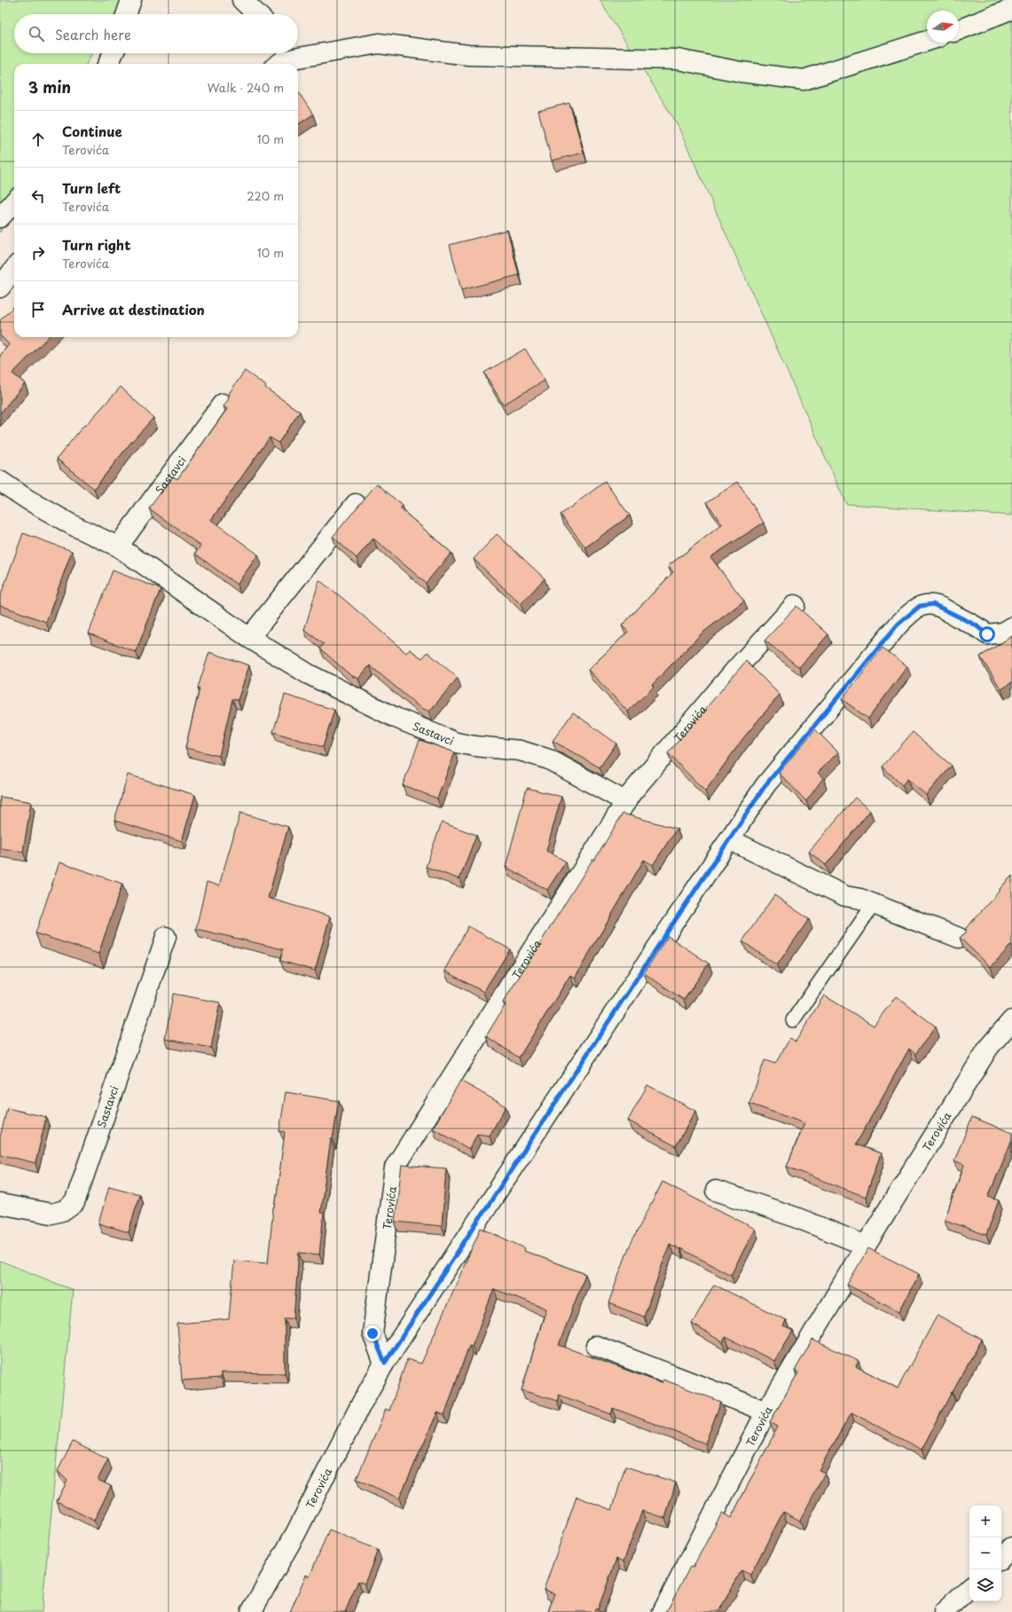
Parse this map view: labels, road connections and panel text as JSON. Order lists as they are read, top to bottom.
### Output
{
  "streets": {
    "street": ["Sastavci", "Terovića"]
  },
  "crossings": [
    ["Sastavci", "Terovića"]
  ],
  "north": "right",
  "page": {
    "search": "Search here",
    "heading": ["3 min", "Walk · 240 m"],
    "list": [
      ["Continue", "Terovića", "10 m"],
      ["Turn left", "Terovića", "220 m"],
      ["Turn right", "Terovića", "10 m"],
      "Arrive at destination"
    ],
    "map_buttons": ["+", "−"]
  }
}
